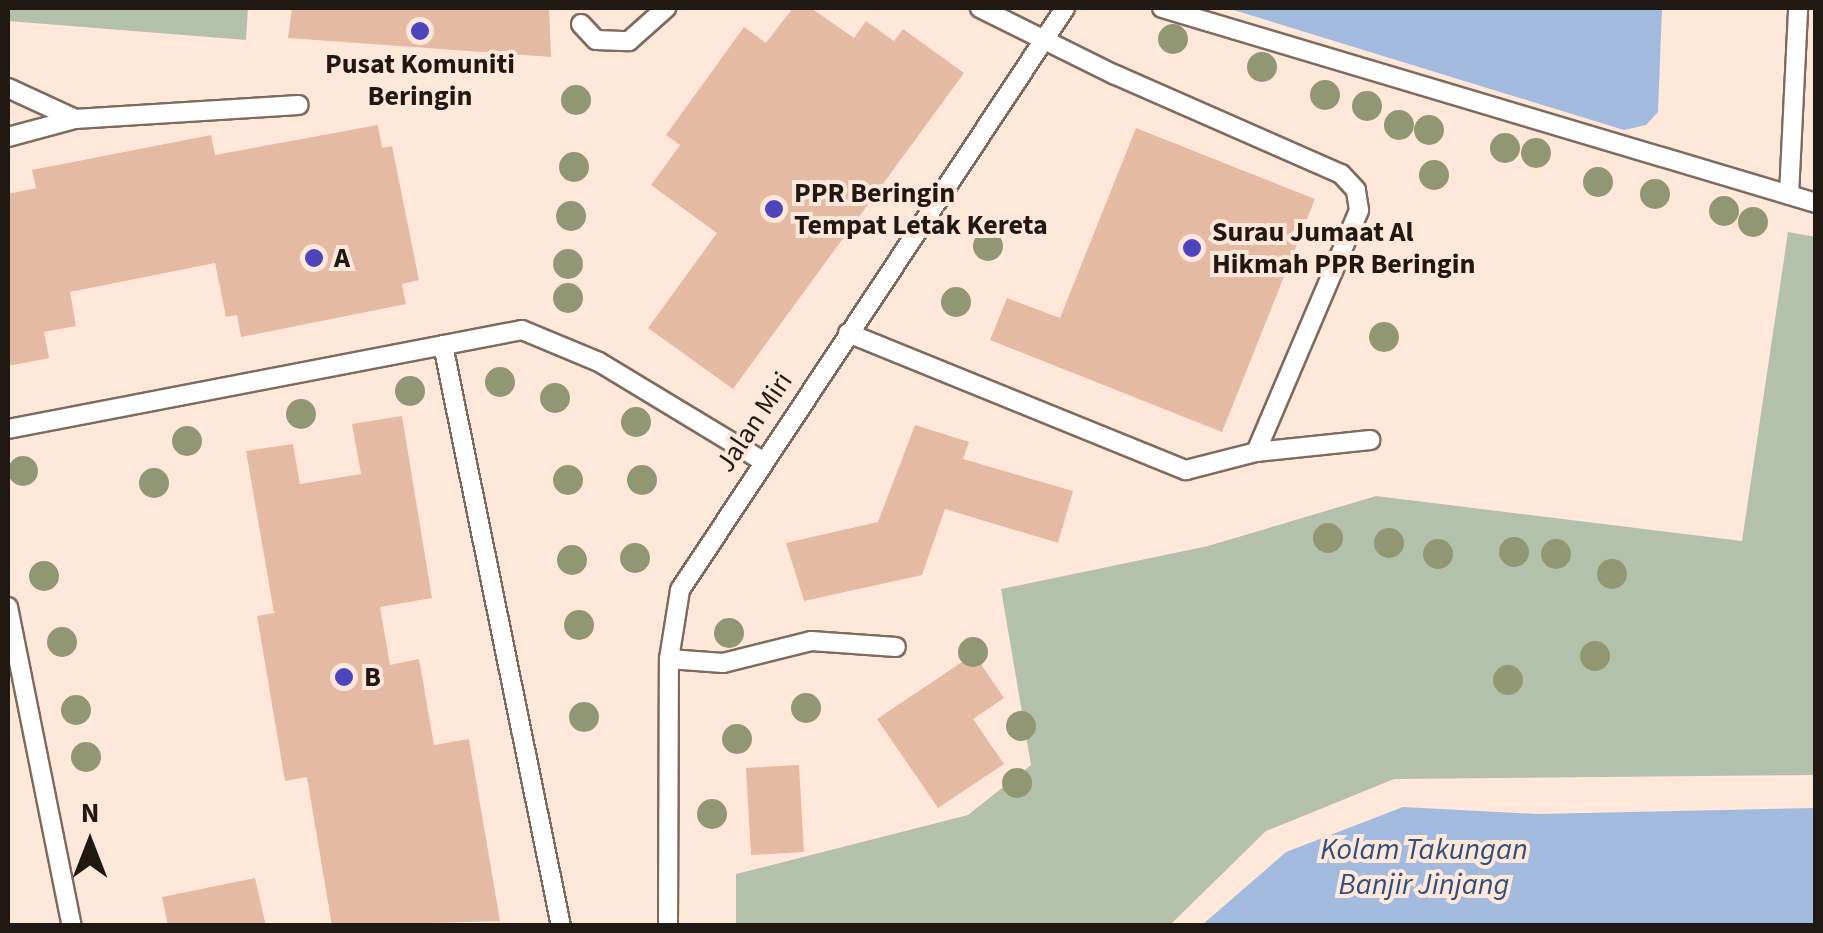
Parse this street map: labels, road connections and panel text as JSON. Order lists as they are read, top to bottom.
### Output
{
  "streets": {
    "lane": ["Jalan Miri"]
  },
  "water": ["Kolam Takungan Banjir Jinjang"],
  "places": [
    "Pusat Komuniti Beringin",
    "PPR Beringin Tempat Letak Kereta",
    "Surau Jumaat Al Hikmah PPR Beringin",
    "A",
    "B"
  ],
  "north": "top"
}
